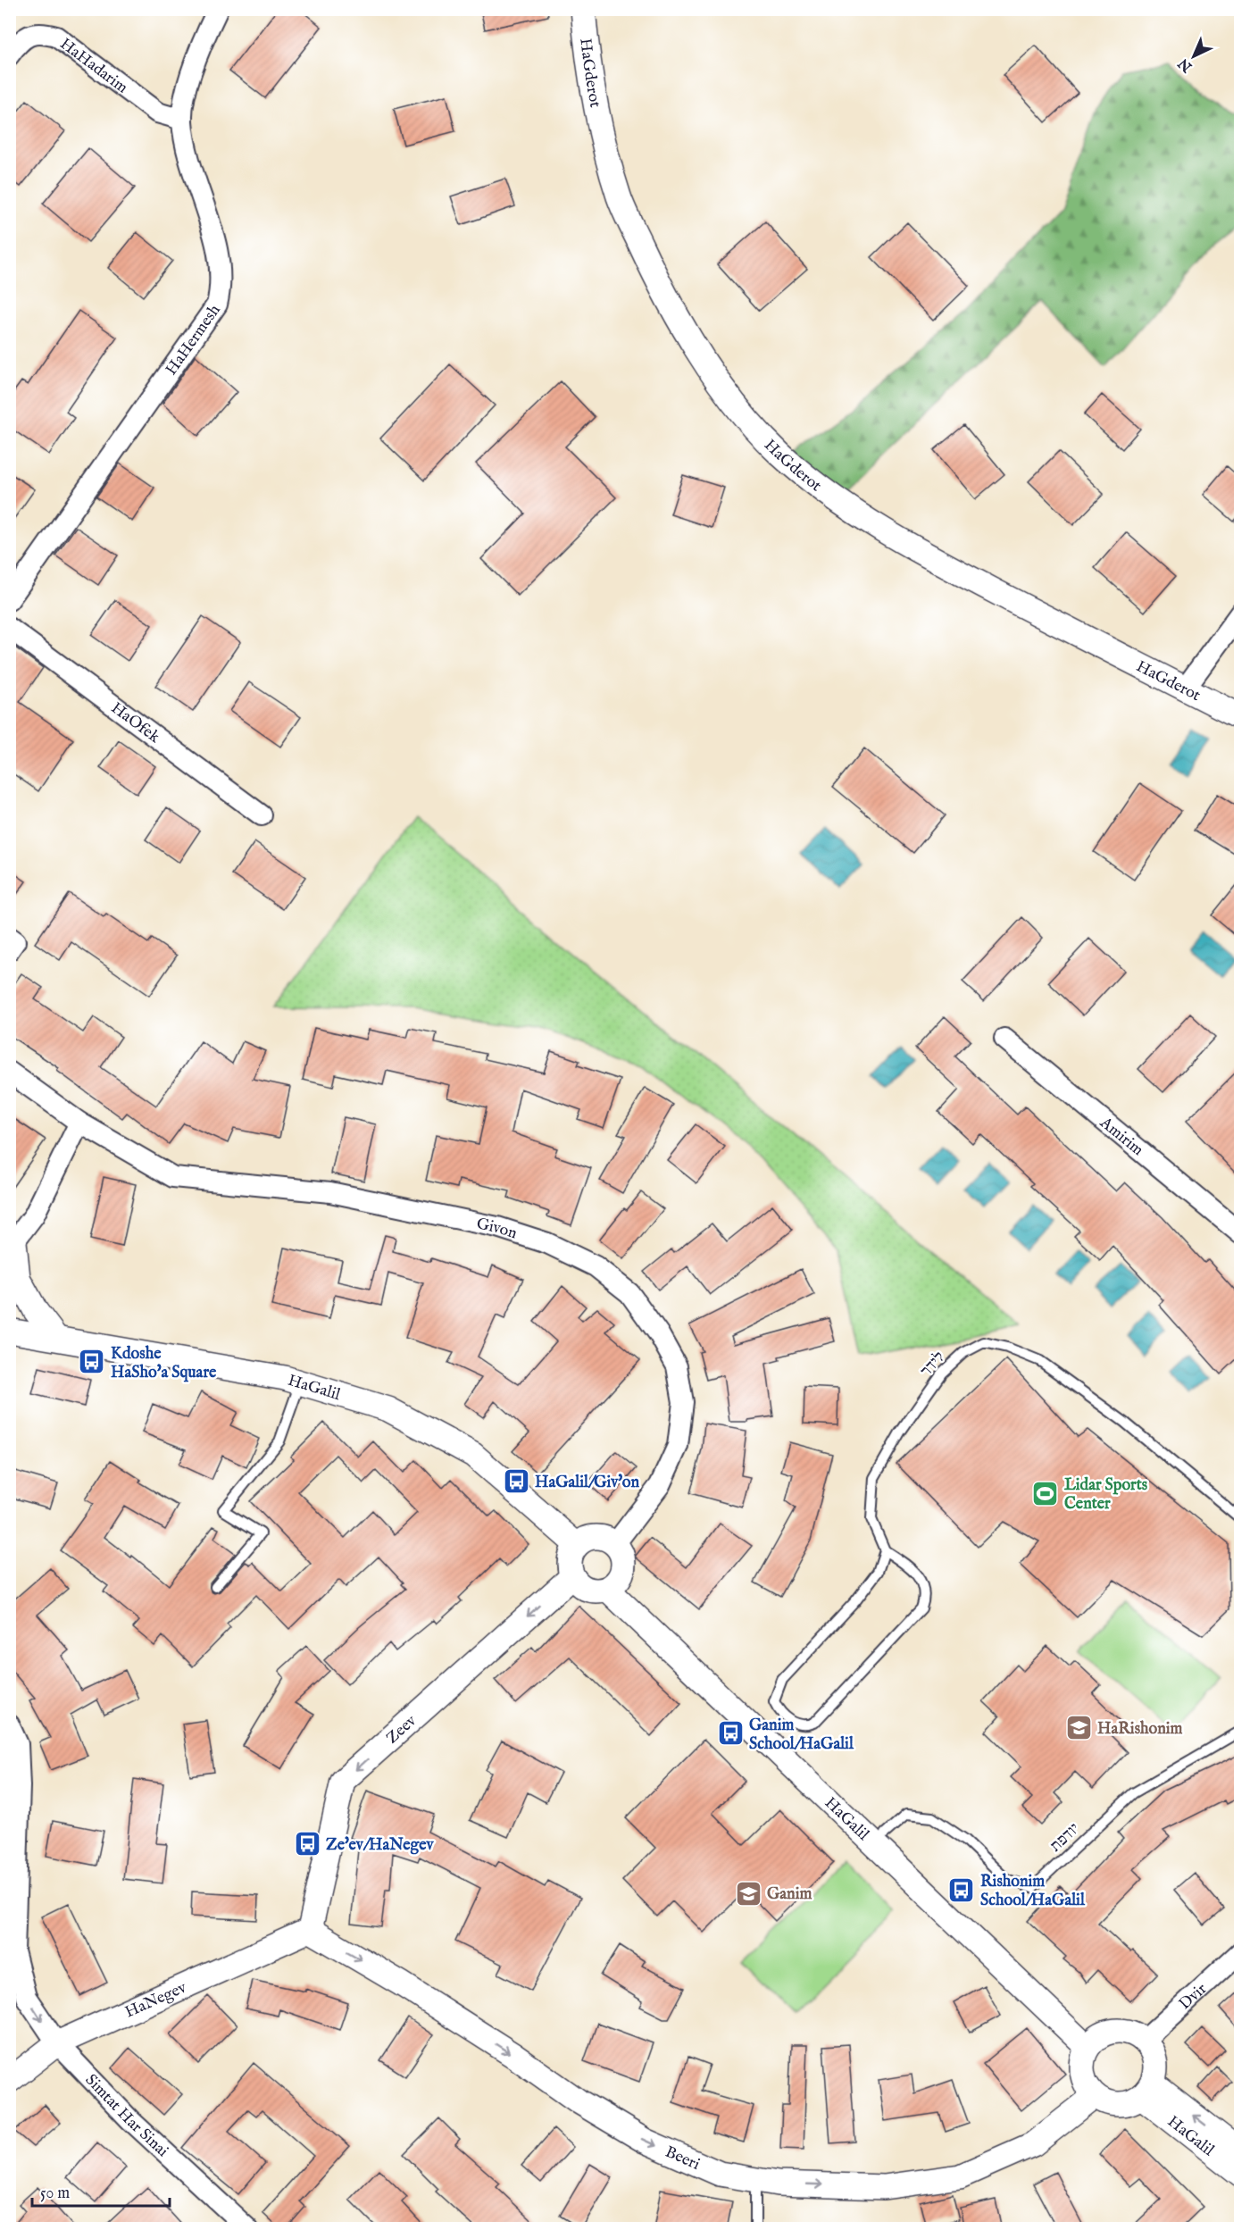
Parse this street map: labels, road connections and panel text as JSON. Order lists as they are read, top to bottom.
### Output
{
  "streets": {
    "street": [
      "HaHadarim",
      "HaGderot",
      "HaHermesh",
      "HaOfek",
      "Amirim",
      "Givon",
      "HaGalil",
      "Zeev",
      "Dvir",
      "HaNegev",
      "Simtat Har Sinai",
      "Beeri"
    ],
    "lane": ["לידר", "יודפת"]
  },
  "crossings": [
    ["HaHadarim", "HaHermesh"],
    ["Givon", "HaGalil"],
    ["Givon", "Zeev"],
    ["HaGalil", "Zeev"],
    ["HaGalil", "יודפת"],
    ["HaGalil", "Dvir"],
    ["HaGalil", "Beeri"],
    ["Zeev", "HaNegev"],
    ["Zeev", "Beeri"],
    ["Dvir", "Beeri"],
    ["HaNegev", "Simtat Har Sinai"],
    ["HaNegev", "Beeri"]
  ],
  "one_way": ["Zeev", "Simtat Har Sinai", "Beeri"],
  "places": {
    "bus stop": [
      "Kdoshe HaSho'a Square",
      "HaGalil/Giv'on",
      "Ganim School/HaGalil",
      "Ze'ev/HaNegev",
      "Rishonim School/HaGalil"
    ],
    "sports": ["Lidar Sports Center"],
    "school or university": ["HaRishonim", "Ganim"]
  },
  "scale_bar": "50 m",
  "north": "bottom left"
}
